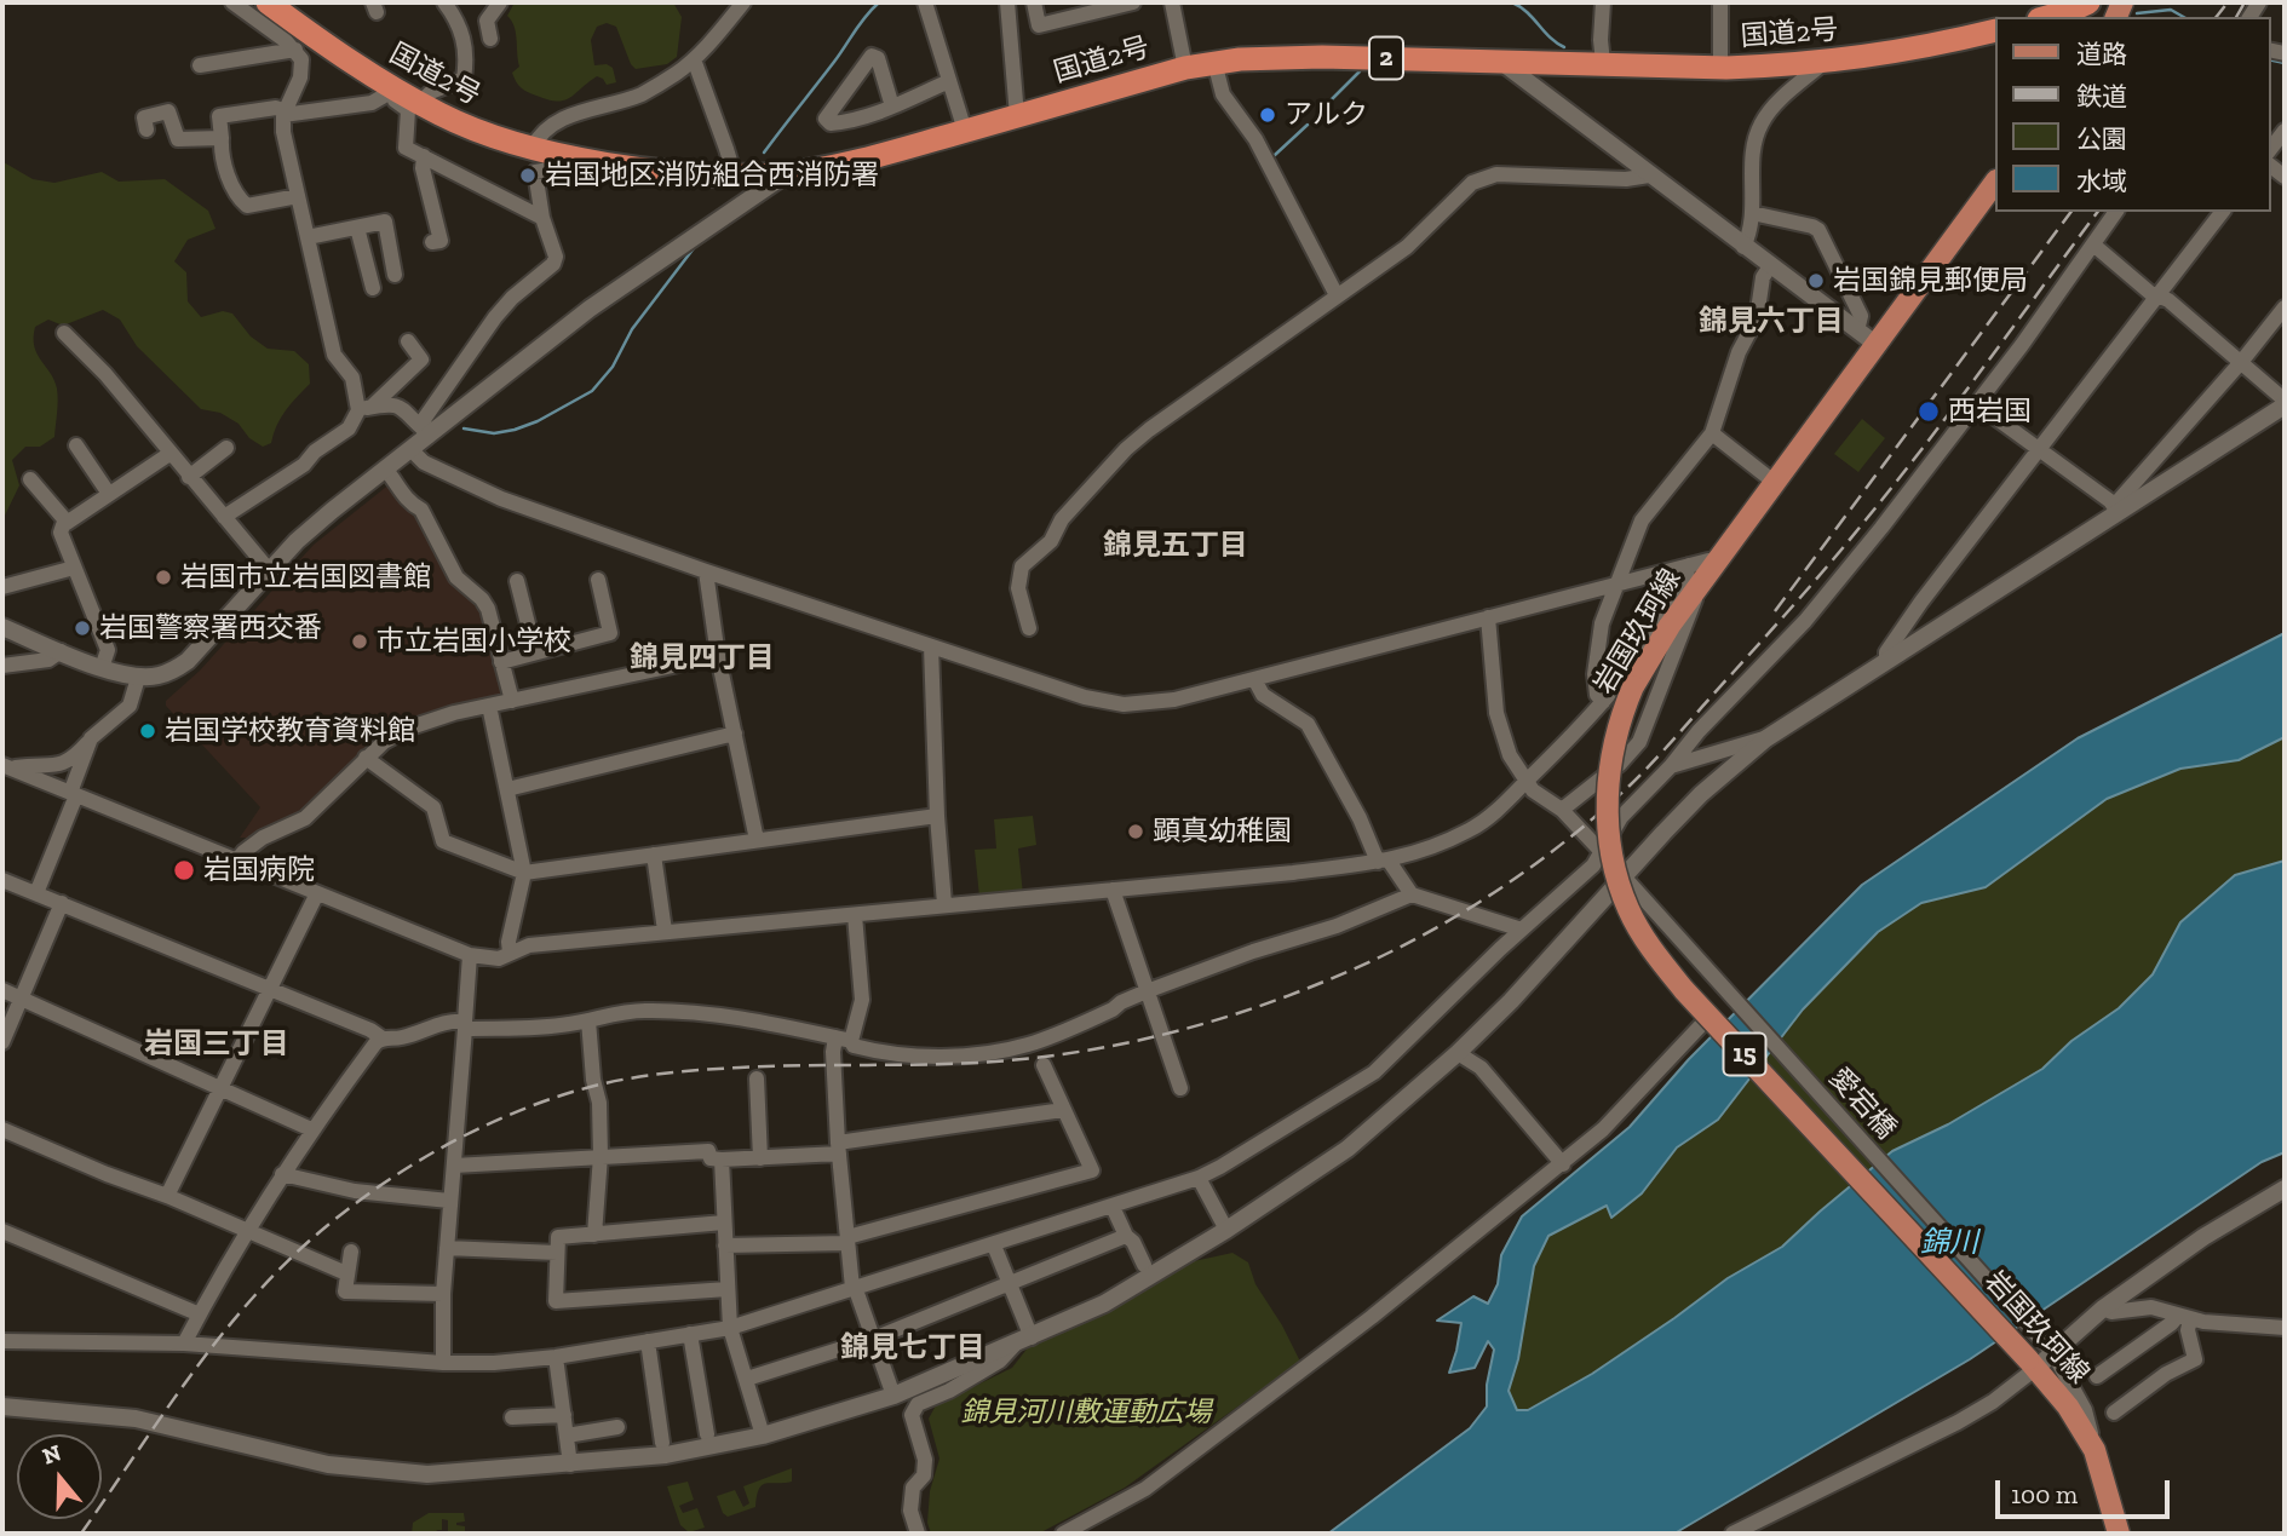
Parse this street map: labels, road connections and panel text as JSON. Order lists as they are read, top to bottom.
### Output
{
  "streets": {
    "highway": ["国道2号", "2"],
    "main road": ["岩国玖珂線", "15"],
    "street": ["愛宕橋"]
  },
  "crossings": [
    ["岩国玖珂線", "愛宕橋"]
  ],
  "districts": [
    "錦見六丁目",
    "錦見五丁目",
    "錦見四丁目",
    "岩国三丁目",
    "錦見七丁目"
  ],
  "water": ["錦川"],
  "parks": ["錦見河川敷運動広場"],
  "places": [
    "アルク",
    "岩国地区消防組合西消防署",
    "岩国錦見郵便局",
    "西岩国",
    "岩国市立岩国図書館",
    "岩国警察署西交番",
    "市立岩国小学校",
    "岩国学校教育資料館",
    "顕真幼稚園",
    "岩国病院"
  ],
  "legend": [
    "道路",
    "鉄道",
    "公園",
    "水域"
  ],
  "scale_bar": "100 m",
  "north": "top"
}
